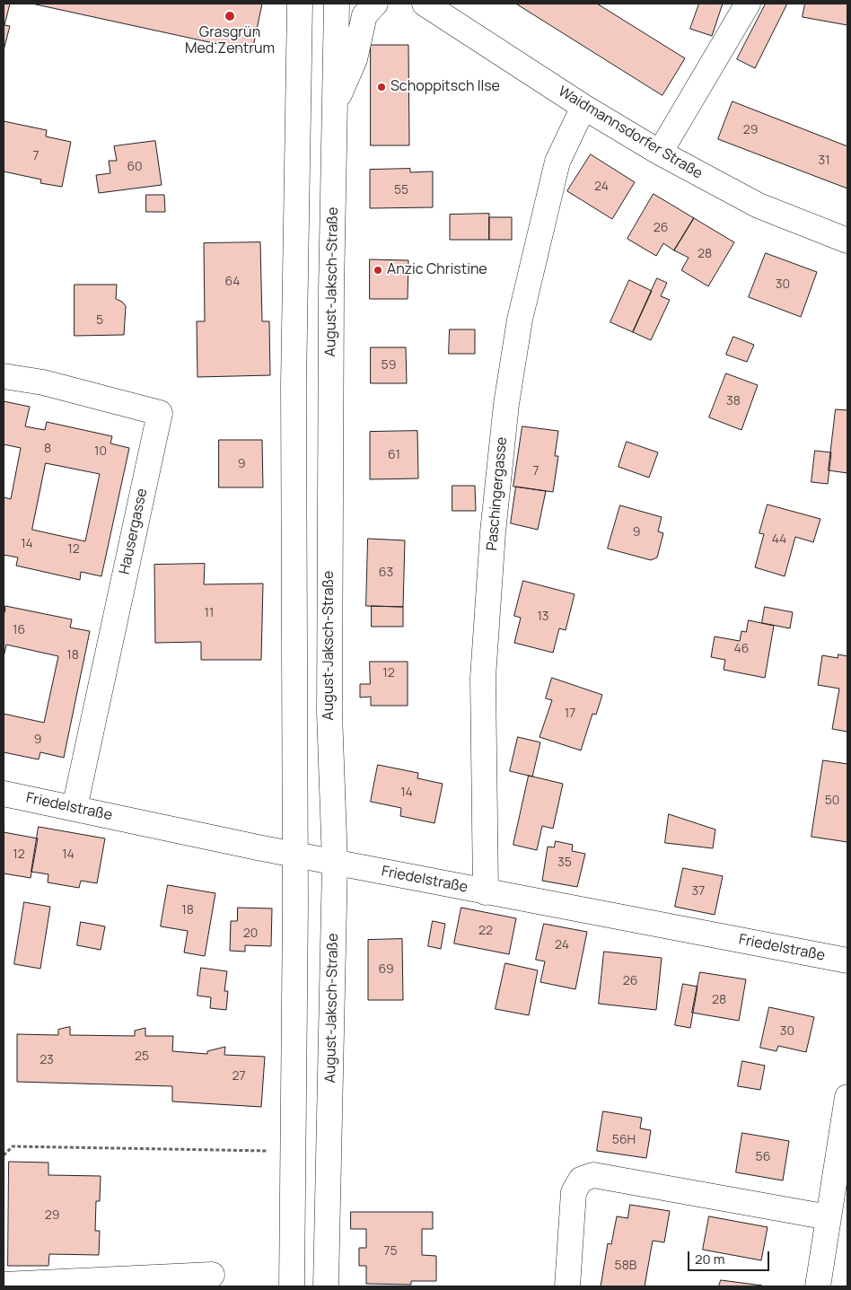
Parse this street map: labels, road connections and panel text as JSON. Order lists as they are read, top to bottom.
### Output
{
  "streets": {
    "street": [
      "Waidmannsdorfer Straße",
      "August-Jaksch-Straße",
      "Paschingergasse",
      "Hausergasse",
      "Friedelstraße"
    ]
  },
  "crossings": [
    ["Waidmannsdorfer Straße", "Paschingergasse"],
    ["August-Jaksch-Straße", "Friedelstraße"],
    ["Paschingergasse", "Friedelstraße"],
    ["Hausergasse", "Friedelstraße"]
  ],
  "places": ["Grasgrün Med.Zentrum", "Schoppitsch Ilse", "Anzic Christine"],
  "house_numbers": [
    "29",
    "7",
    "31",
    "60",
    "24",
    "55",
    "26",
    "28",
    "64",
    "30",
    "5",
    "59",
    "38",
    "8",
    "10",
    "61",
    "9",
    "7",
    "9",
    "44",
    "14",
    "12",
    "63",
    "11",
    "13",
    "16",
    "46",
    "18",
    "12",
    "17",
    "9",
    "14",
    "50",
    "12",
    "14",
    "35",
    "37",
    "18",
    "22",
    "20",
    "24",
    "69",
    "26",
    "28",
    "30",
    "25",
    "23",
    "27",
    "56H",
    "56",
    "29",
    "75",
    "58B"
  ],
  "scale_bar": "20 m"
}
